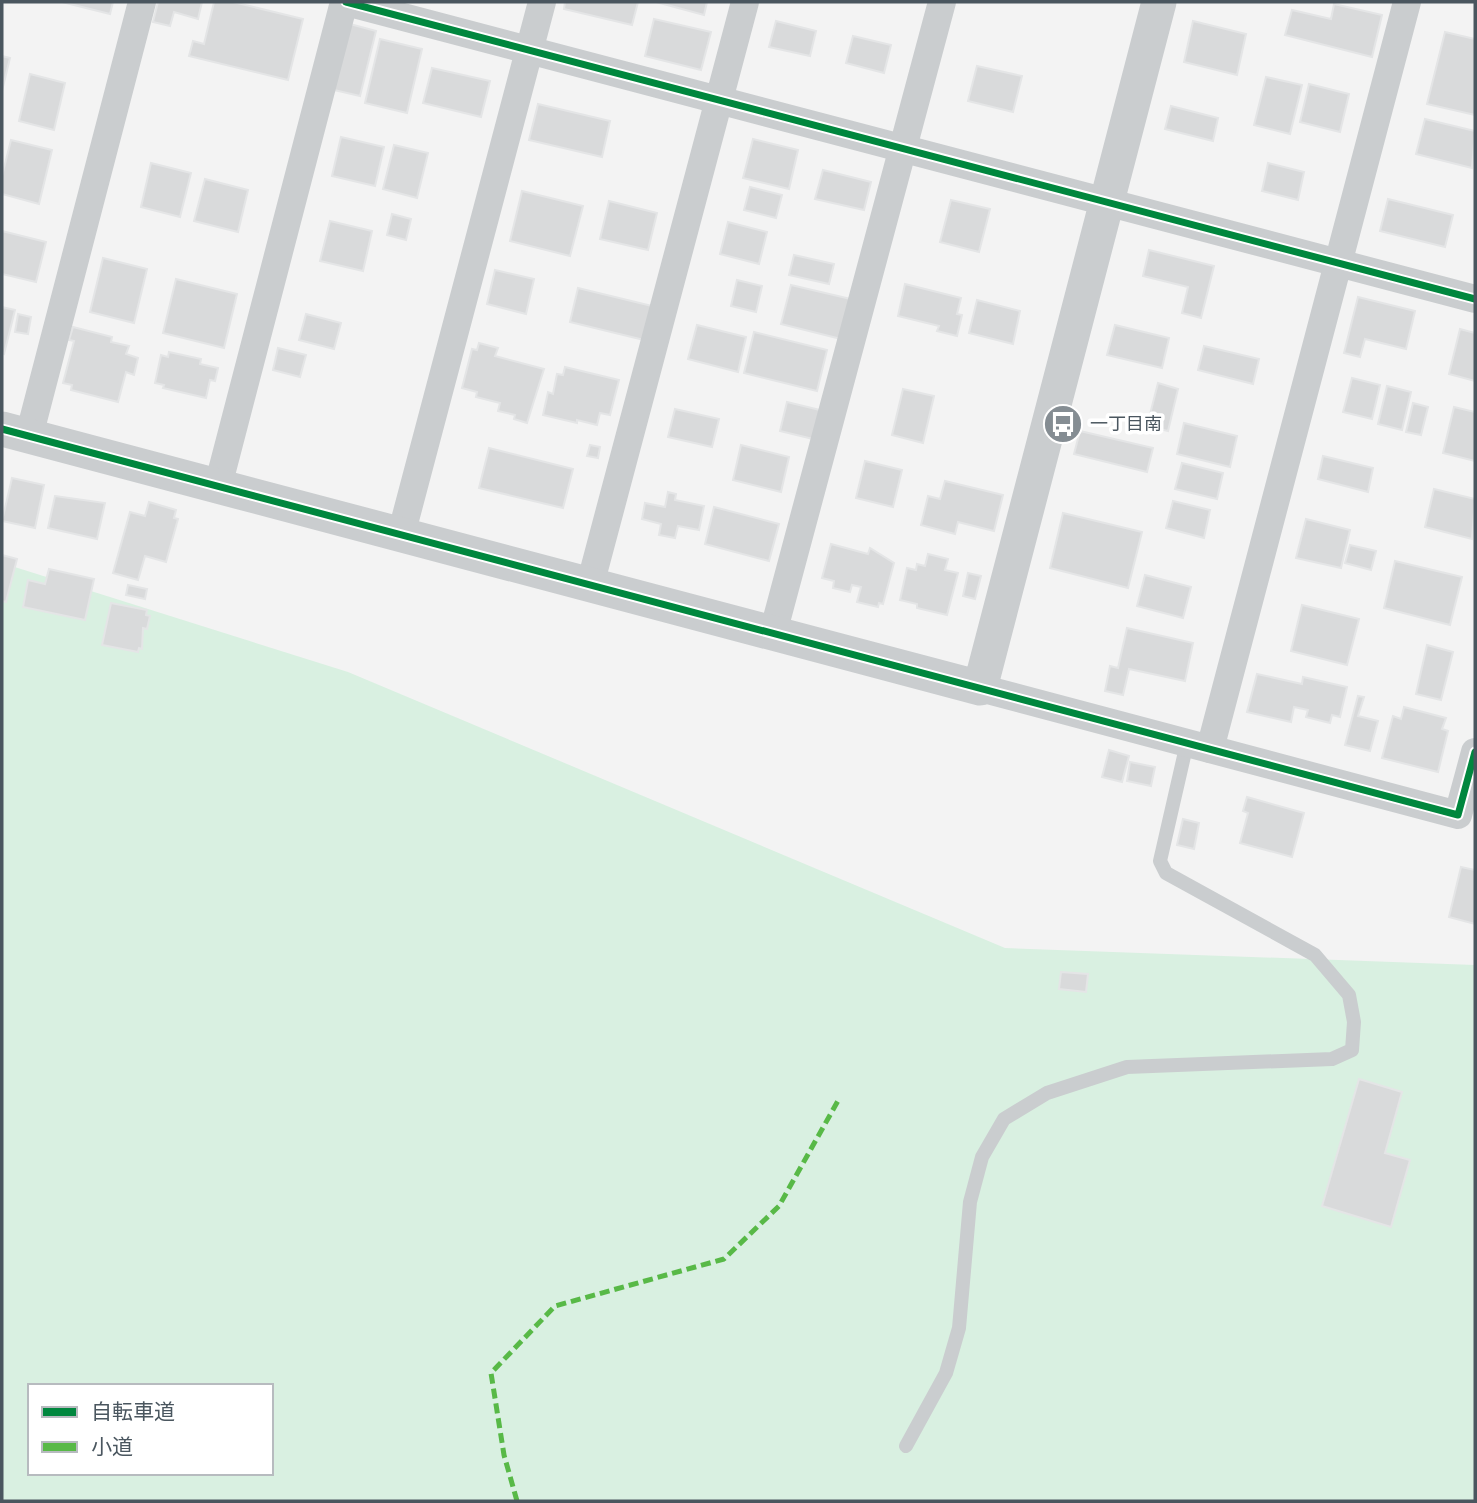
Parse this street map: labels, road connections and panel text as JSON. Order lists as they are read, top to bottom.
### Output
{
  "places": {
    "bus stop": ["一丁目南"]
  },
  "legend": ["自転車道", "小道"]
}
